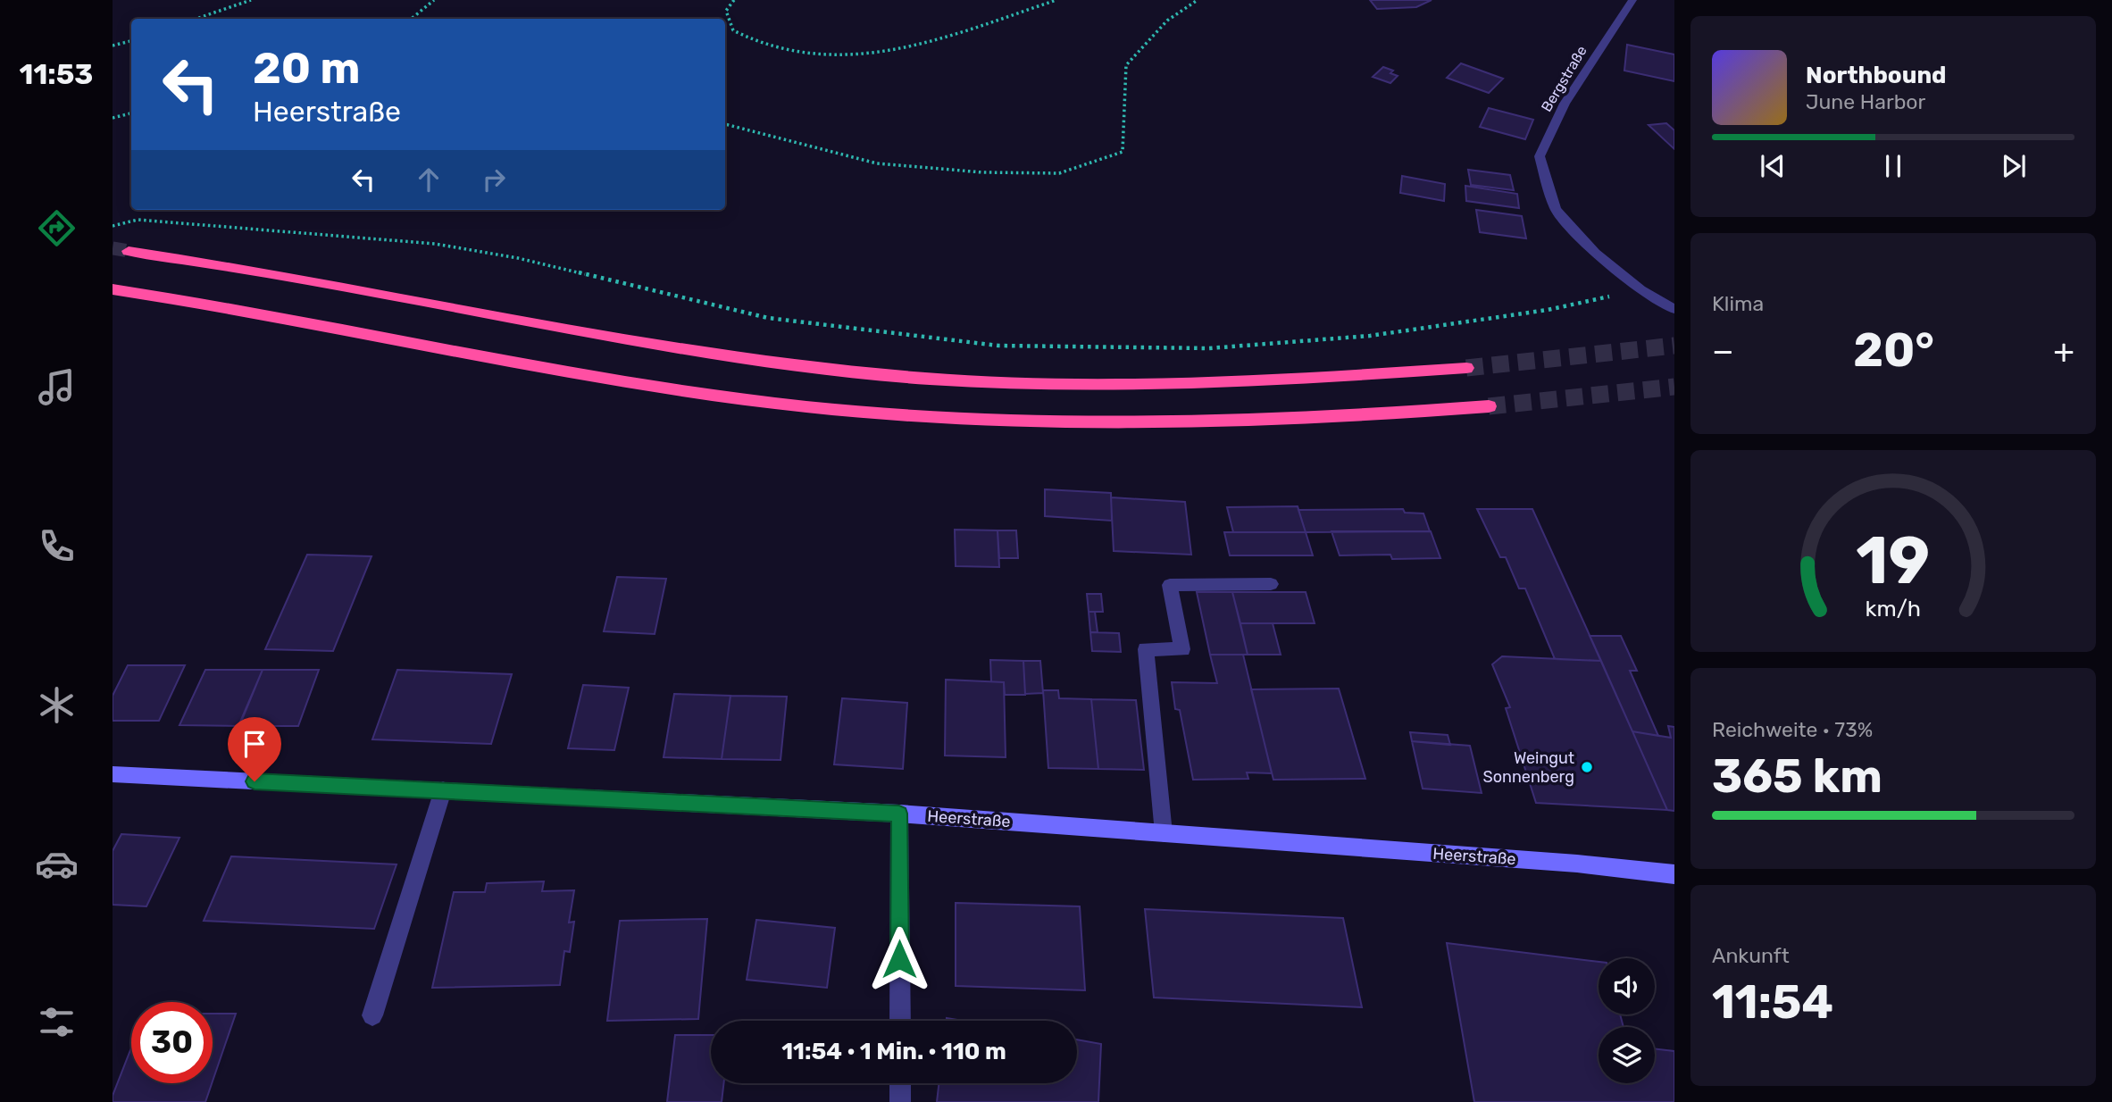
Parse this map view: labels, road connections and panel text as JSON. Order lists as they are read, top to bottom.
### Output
{
  "streets": {
    "main road": ["Heerstraße"],
    "street": ["Bergstraße"]
  },
  "places": ["Weingut Sonnenberg"],
  "page": {
    "tabs": "11:53",
    "turn": ["20 m", "Heerstraße"],
    "song": ["Northbound", "June Harbor"],
    "tile": [
      "Klima",
      ["Reichweite · 73%", "365 km"],
      ["Ankunft", "11:54"]
    ],
    "heat": ["−", "20°", "+"],
    "limit": "30",
    "trip": "11:54 · 1 Min. · 110 m",
    "gauge": ["19", "km/h"]
  }
}
